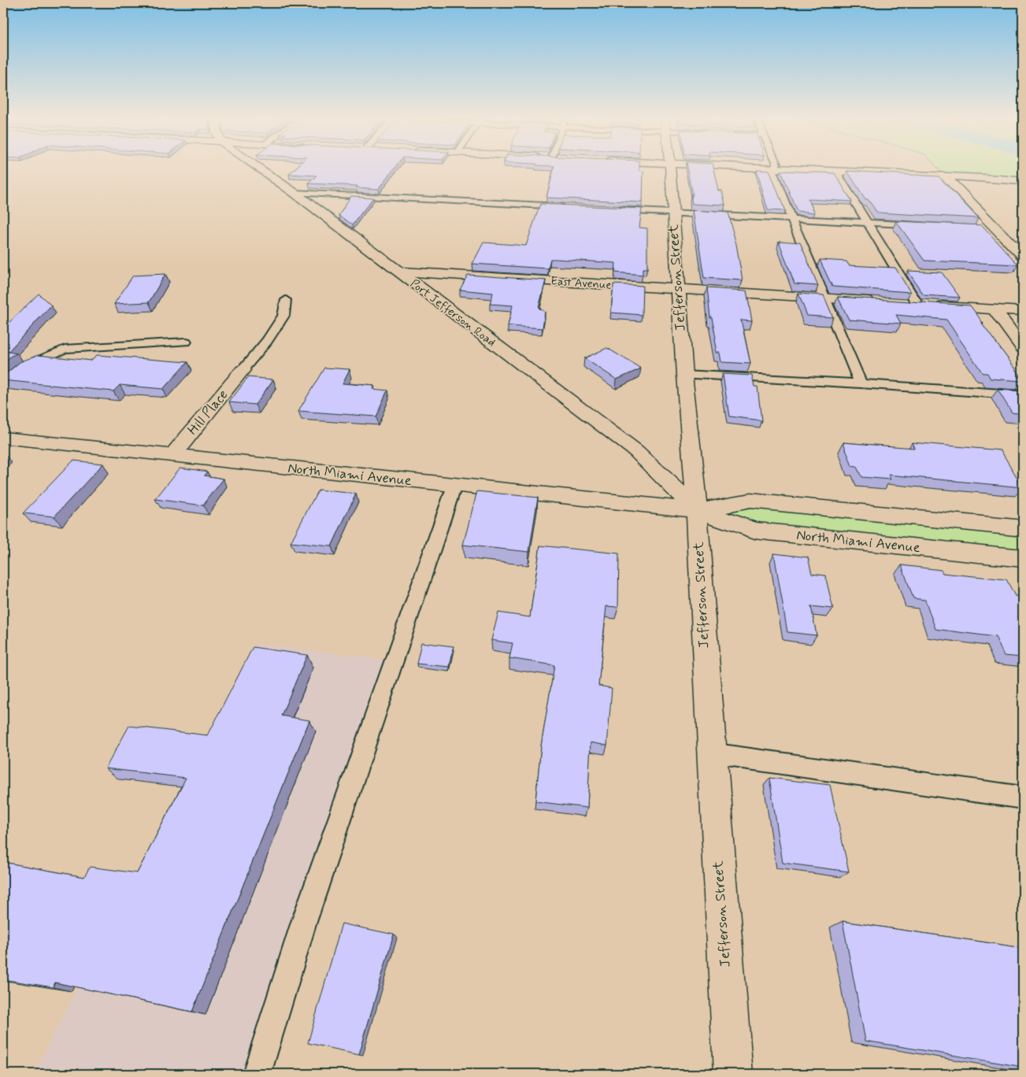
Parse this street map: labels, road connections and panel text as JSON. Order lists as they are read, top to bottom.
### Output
{
  "streets": {
    "street": [
      "Jefferson Street",
      "East Avenue",
      "Port Jefferson Road",
      "Hill Place",
      "North Miami Avenue"
    ]
  },
  "crossings": [
    ["Jefferson Street", "East Avenue"],
    ["Jefferson Street", "Port Jefferson Road"],
    ["Jefferson Street", "North Miami Avenue"],
    ["East Avenue", "Port Jefferson Road"],
    ["Port Jefferson Road", "North Miami Avenue"],
    ["Hill Place", "North Miami Avenue"]
  ]
}
